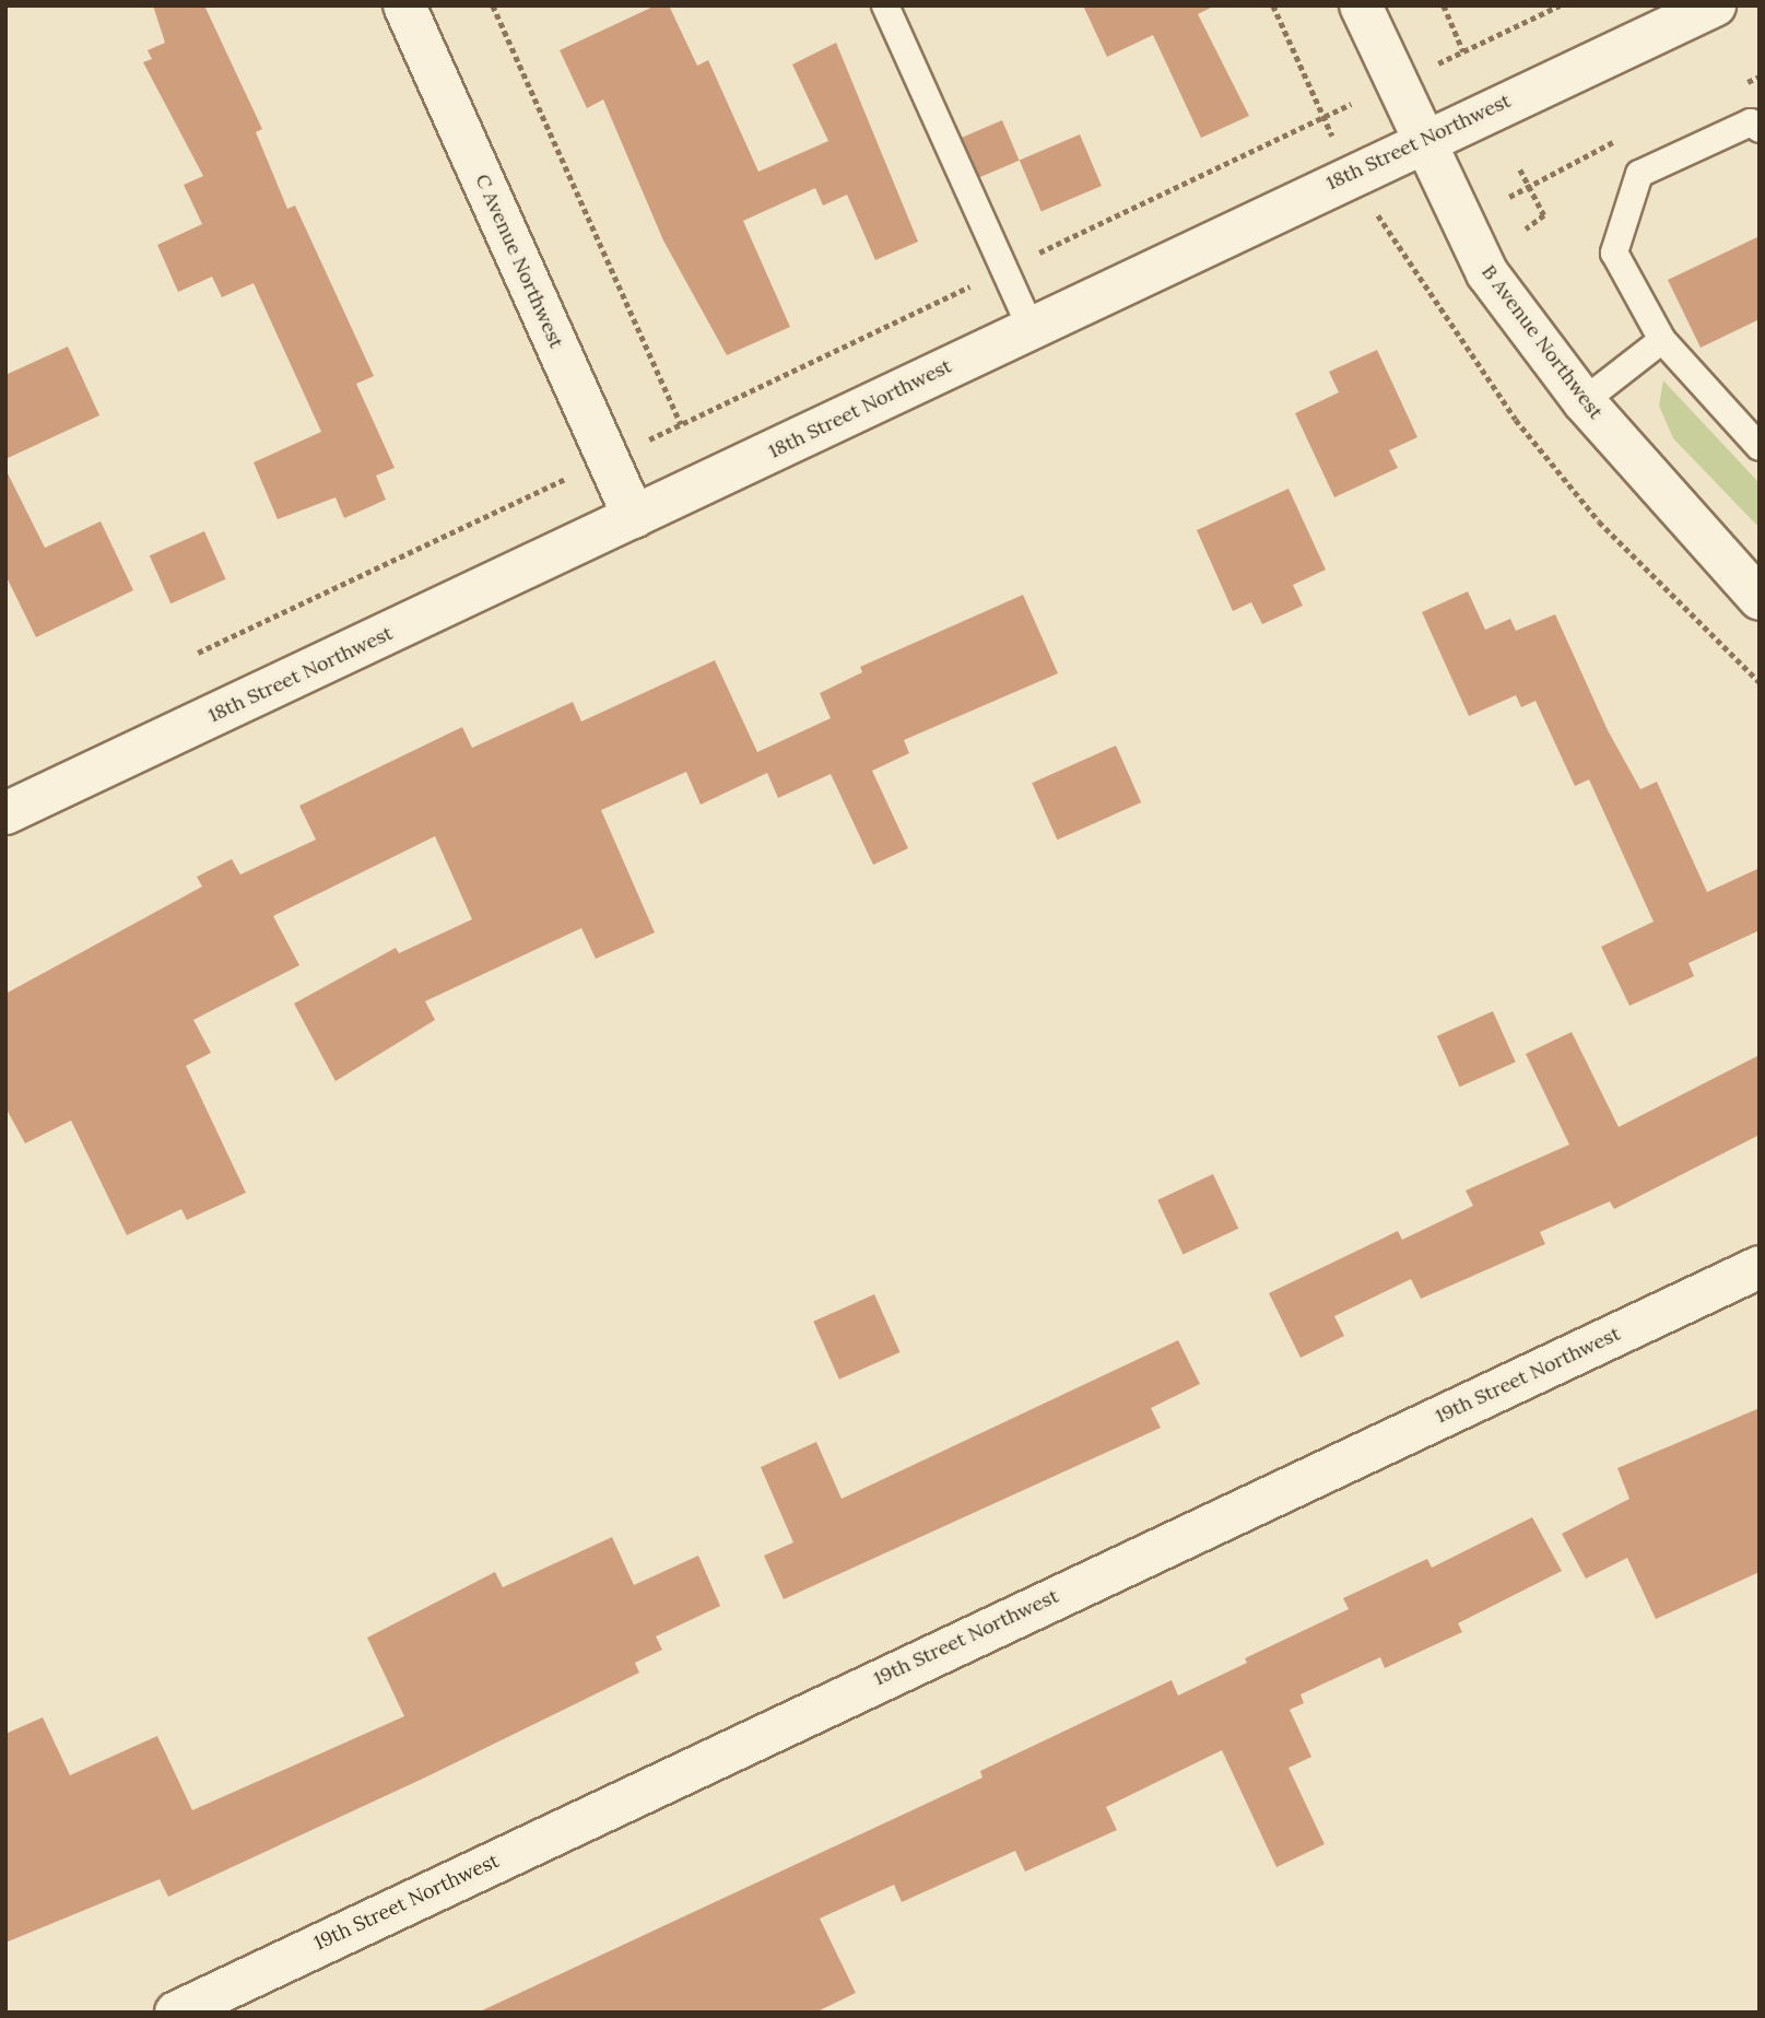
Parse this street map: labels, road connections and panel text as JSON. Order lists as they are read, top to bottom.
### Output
{
  "streets": {
    "street": [
      "18th Street Northwest",
      "C Avenue Northwest",
      "B Avenue Northwest",
      "19th Street Northwest"
    ]
  },
  "crossings": [
    ["18th Street Northwest", "C Avenue Northwest"],
    ["18th Street Northwest", "B Avenue Northwest"]
  ]
}
